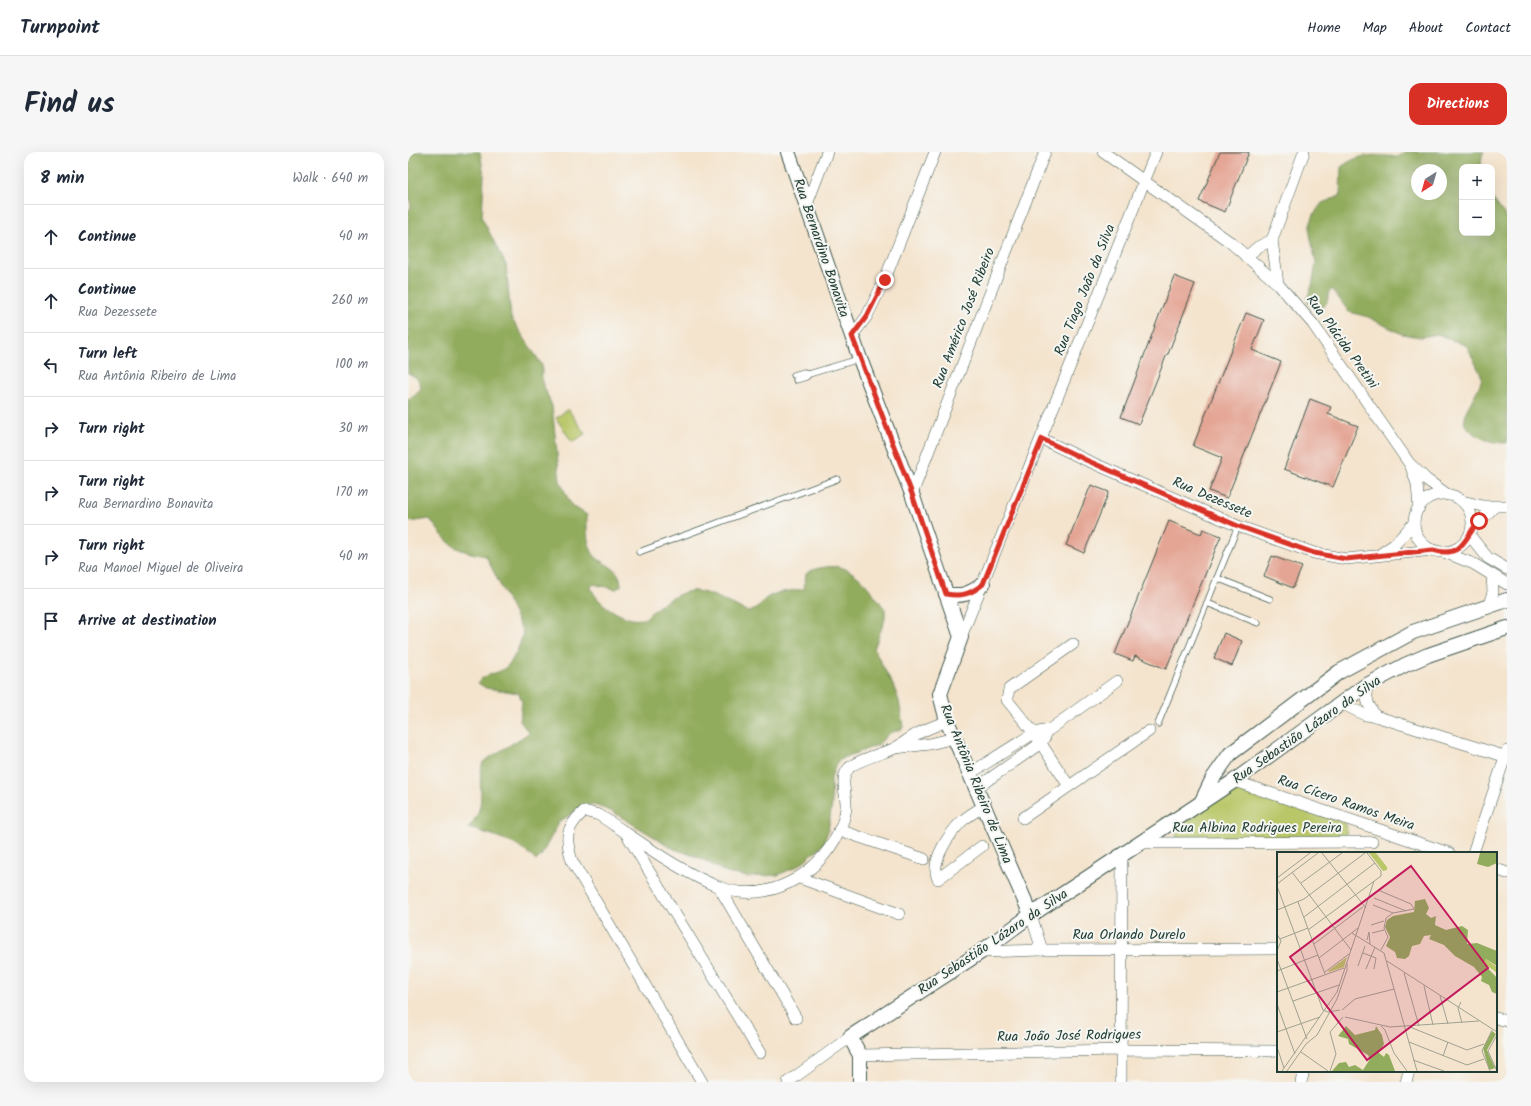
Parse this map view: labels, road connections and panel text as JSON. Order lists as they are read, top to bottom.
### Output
{
  "streets": {
    "street": [
      "Rua Bernardino Bonavita",
      "Rua Tiago João da Silva",
      "Rua Américo José Ribeiro",
      "Rua Plácida Pretini",
      "Rua Dezessete",
      "Rua Sebastião Lázaro da Silva",
      "Rua Antônia Ribeiro de Lima",
      "Rua Cícero Ramos Meira",
      "Rua Albina Rodrigues Pereira",
      "Rua Orlando Durelo",
      "Rua João José Rodrigues"
    ]
  },
  "crossings": [
    ["Rua Bernardino Bonavita", "Rua Américo José Ribeiro"],
    ["Rua Bernardino Bonavita", "Rua Antônia Ribeiro de Lima"],
    ["Rua Tiago João da Silva", "Rua Plácida Pretini"],
    ["Rua Tiago João da Silva", "Rua Dezessete"],
    ["Rua Tiago João da Silva", "Rua Antônia Ribeiro de Lima"],
    ["Rua Plácida Pretini", "Rua Dezessete"],
    ["Rua Dezessete", "Rua Antônia Ribeiro de Lima"],
    ["Rua Sebastião Lázaro da Silva", "Rua Antônia Ribeiro de Lima"],
    ["Rua Sebastião Lázaro da Silva", "Rua Cícero Ramos Meira"],
    ["Rua Sebastião Lázaro da Silva", "Rua Albina Rodrigues Pereira"],
    ["Rua Sebastião Lázaro da Silva", "Rua Orlando Durelo"],
    ["Rua Antônia Ribeiro de Lima", "Rua Orlando Durelo"]
  ],
  "north": "bottom left",
  "page": {
    "header": "Turnpoint",
    "nav": [
      "Home",
      "Map",
      "About",
      "Contact"
    ],
    "title": "Find us",
    "buttons": "Directions",
    "heading": ["8 min", "Walk · 640 m"],
    "map_buttons": ["+", "−"],
    "list": [
      ["Continue", "40 m"],
      ["Continue", "Rua Dezessete", "260 m"],
      ["Turn left", "Rua Antônia Ribeiro de Lima", "100 m"],
      ["Turn right", "30 m"],
      ["Turn right", "Rua Bernardino Bonavita", "170 m"],
      ["Turn right", "Rua Manoel Miguel de Oliveira", "40 m"],
      "Arrive at destination"
    ]
  }
}
